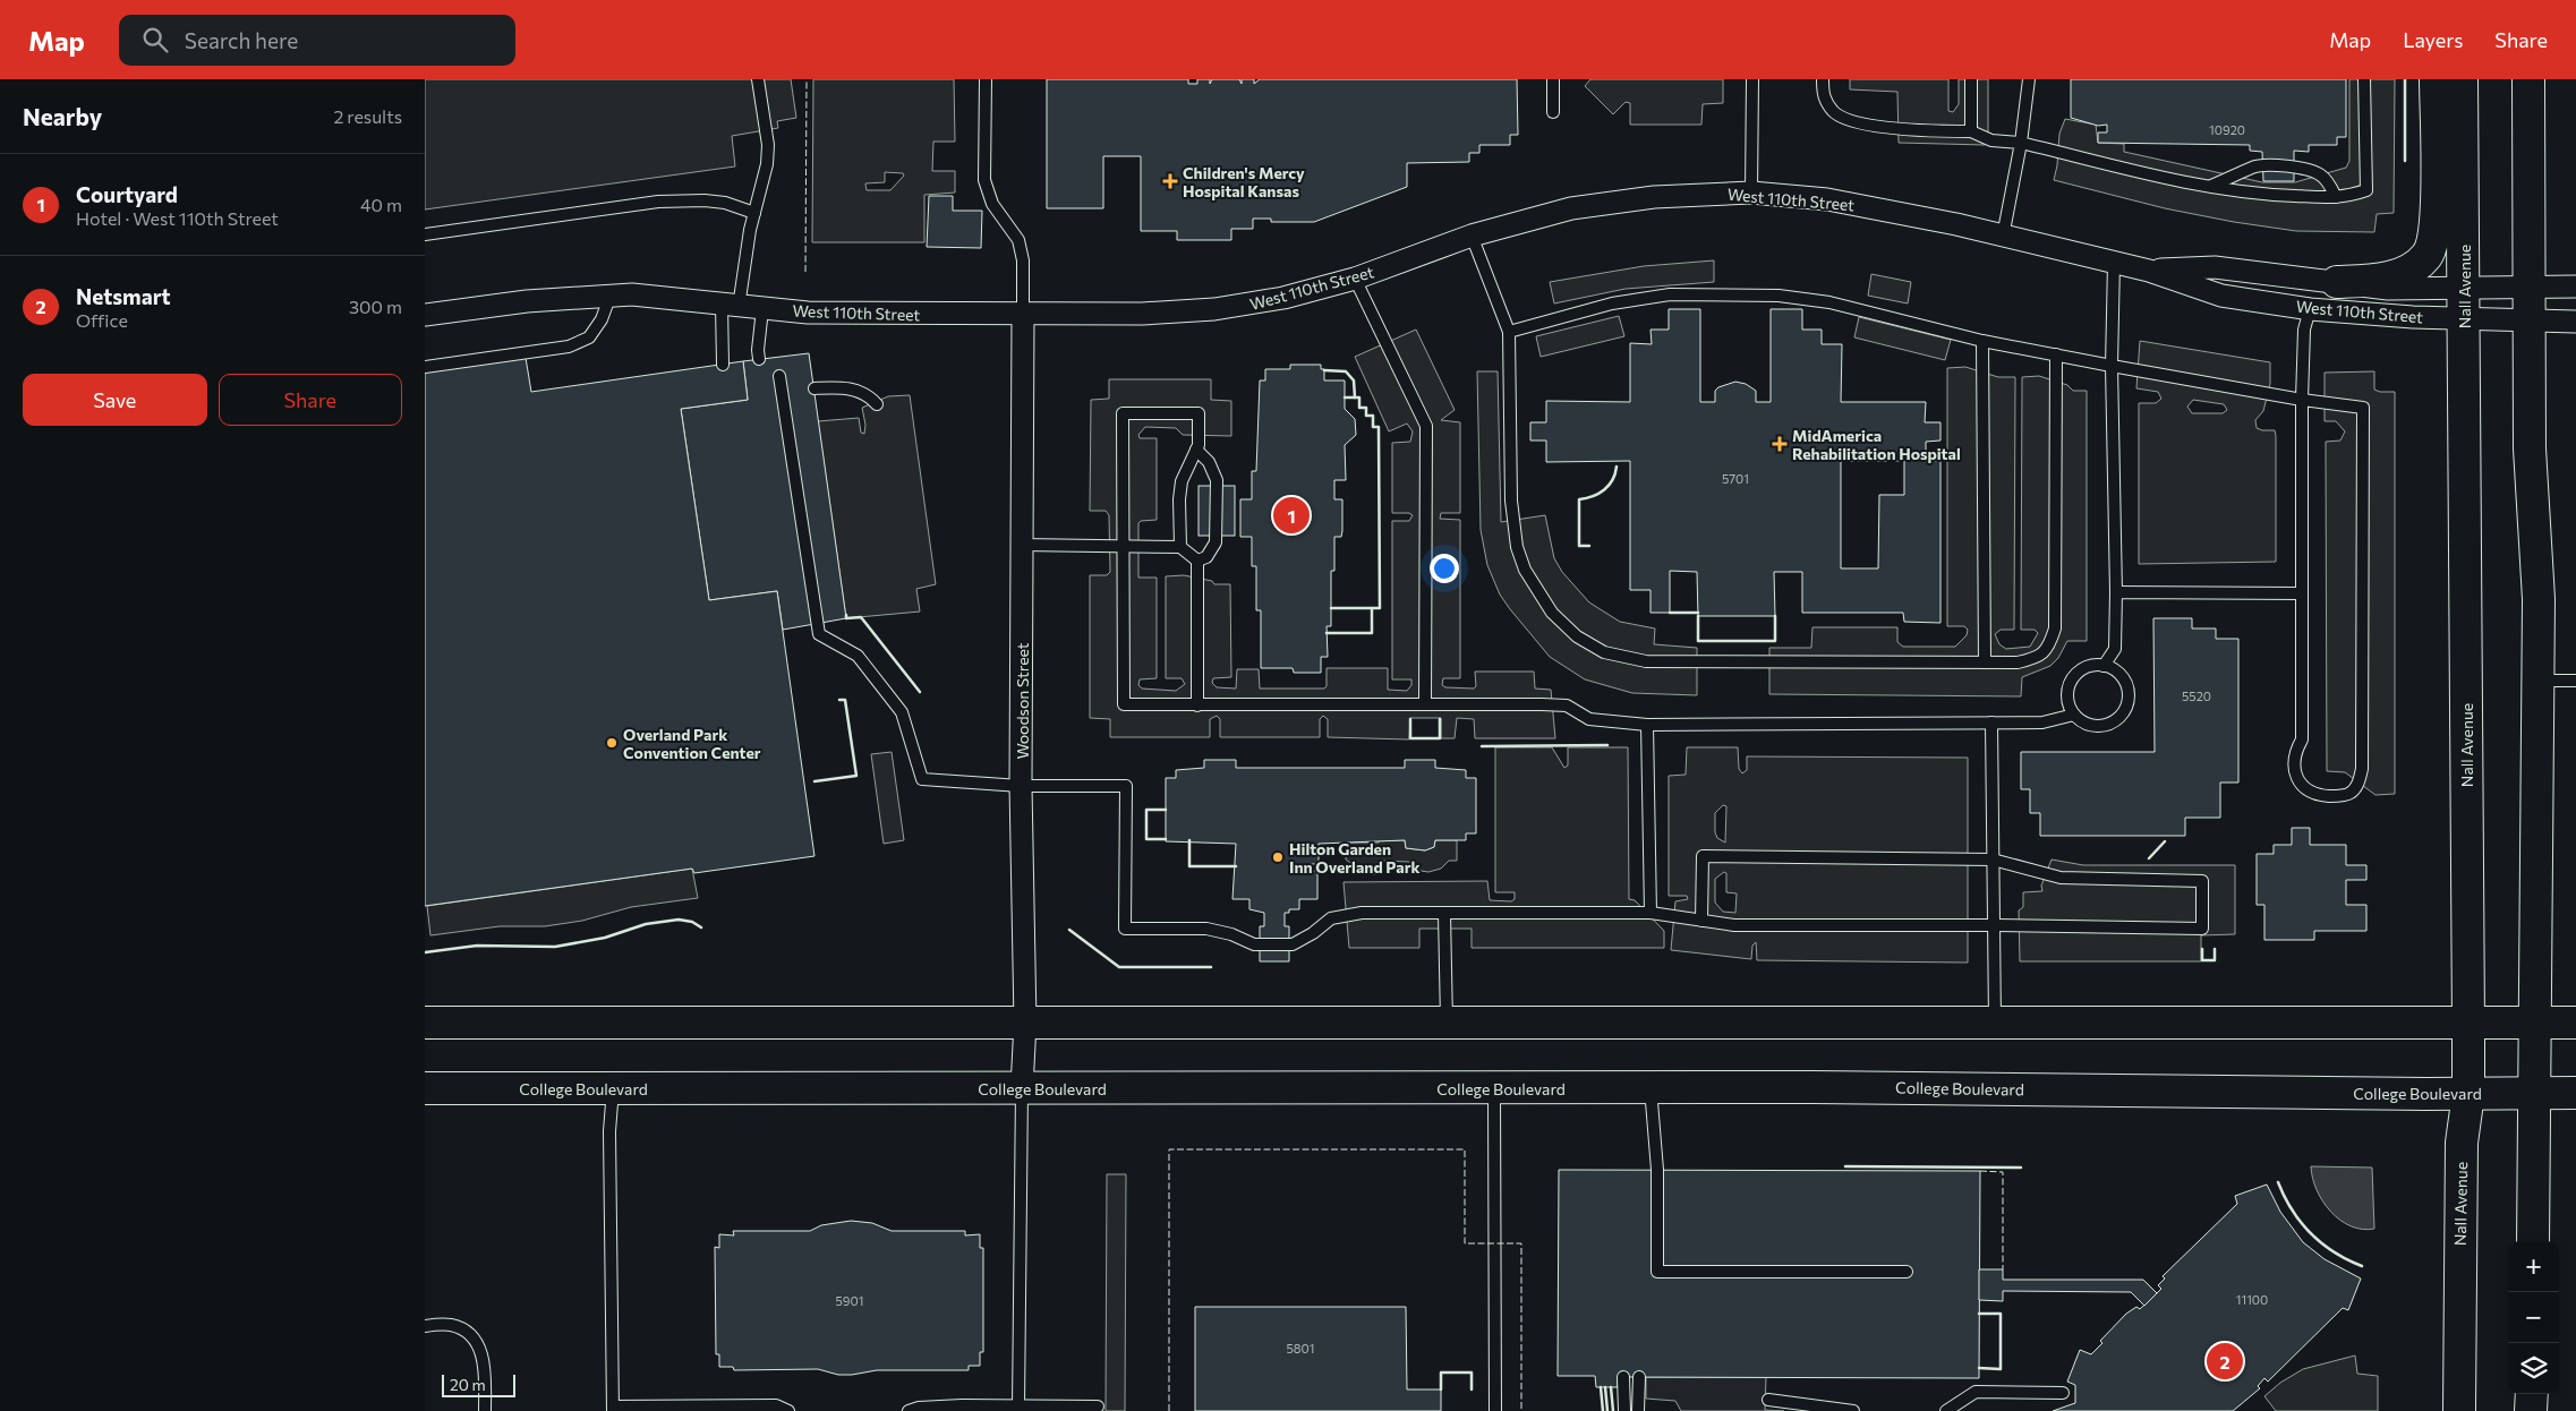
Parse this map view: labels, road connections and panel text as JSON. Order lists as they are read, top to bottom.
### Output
{
  "streets": {
    "main road": ["Nall Avenue", "College Boulevard"],
    "street": ["West 110th Street", "Woodson Street"]
  },
  "crossings": [
    ["West 110th Street", "Nall Avenue"],
    ["West 110th Street", "Woodson Street"],
    ["Nall Avenue", "College Boulevard"],
    ["Woodson Street", "College Boulevard"]
  ],
  "places": {
    "health": ["Children's Mercy Hospital Kansas", "MidAmerica Rehabilitation Hospital"],
    "other": ["Overland Park Convention Center", "Hilton Garden Inn Overland Park"]
  },
  "house_numbers": [
    "10920",
    "5701",
    "5520",
    "11100",
    "5901",
    "5801"
  ],
  "scale_bar": "20 m",
  "page": {
    "header": "Map",
    "search": "Search here",
    "nav": ["Map", "Layers", "Share"],
    "heading": ["Nearby", "2 results"],
    "list": [
      {
        "mark": "1",
        "name": "Courtyard",
        "note": "Hotel · West 110th Street",
        "value": "40 m"
      },
      {
        "mark": "2",
        "name": "Netsmart",
        "note": "Office",
        "value": "300 m"
      }
    ],
    "buttons": ["Save", "Share"],
    "pins": ["1", "2"],
    "map_buttons": ["+", "−"],
    "scale": "20 m"
  }
}
